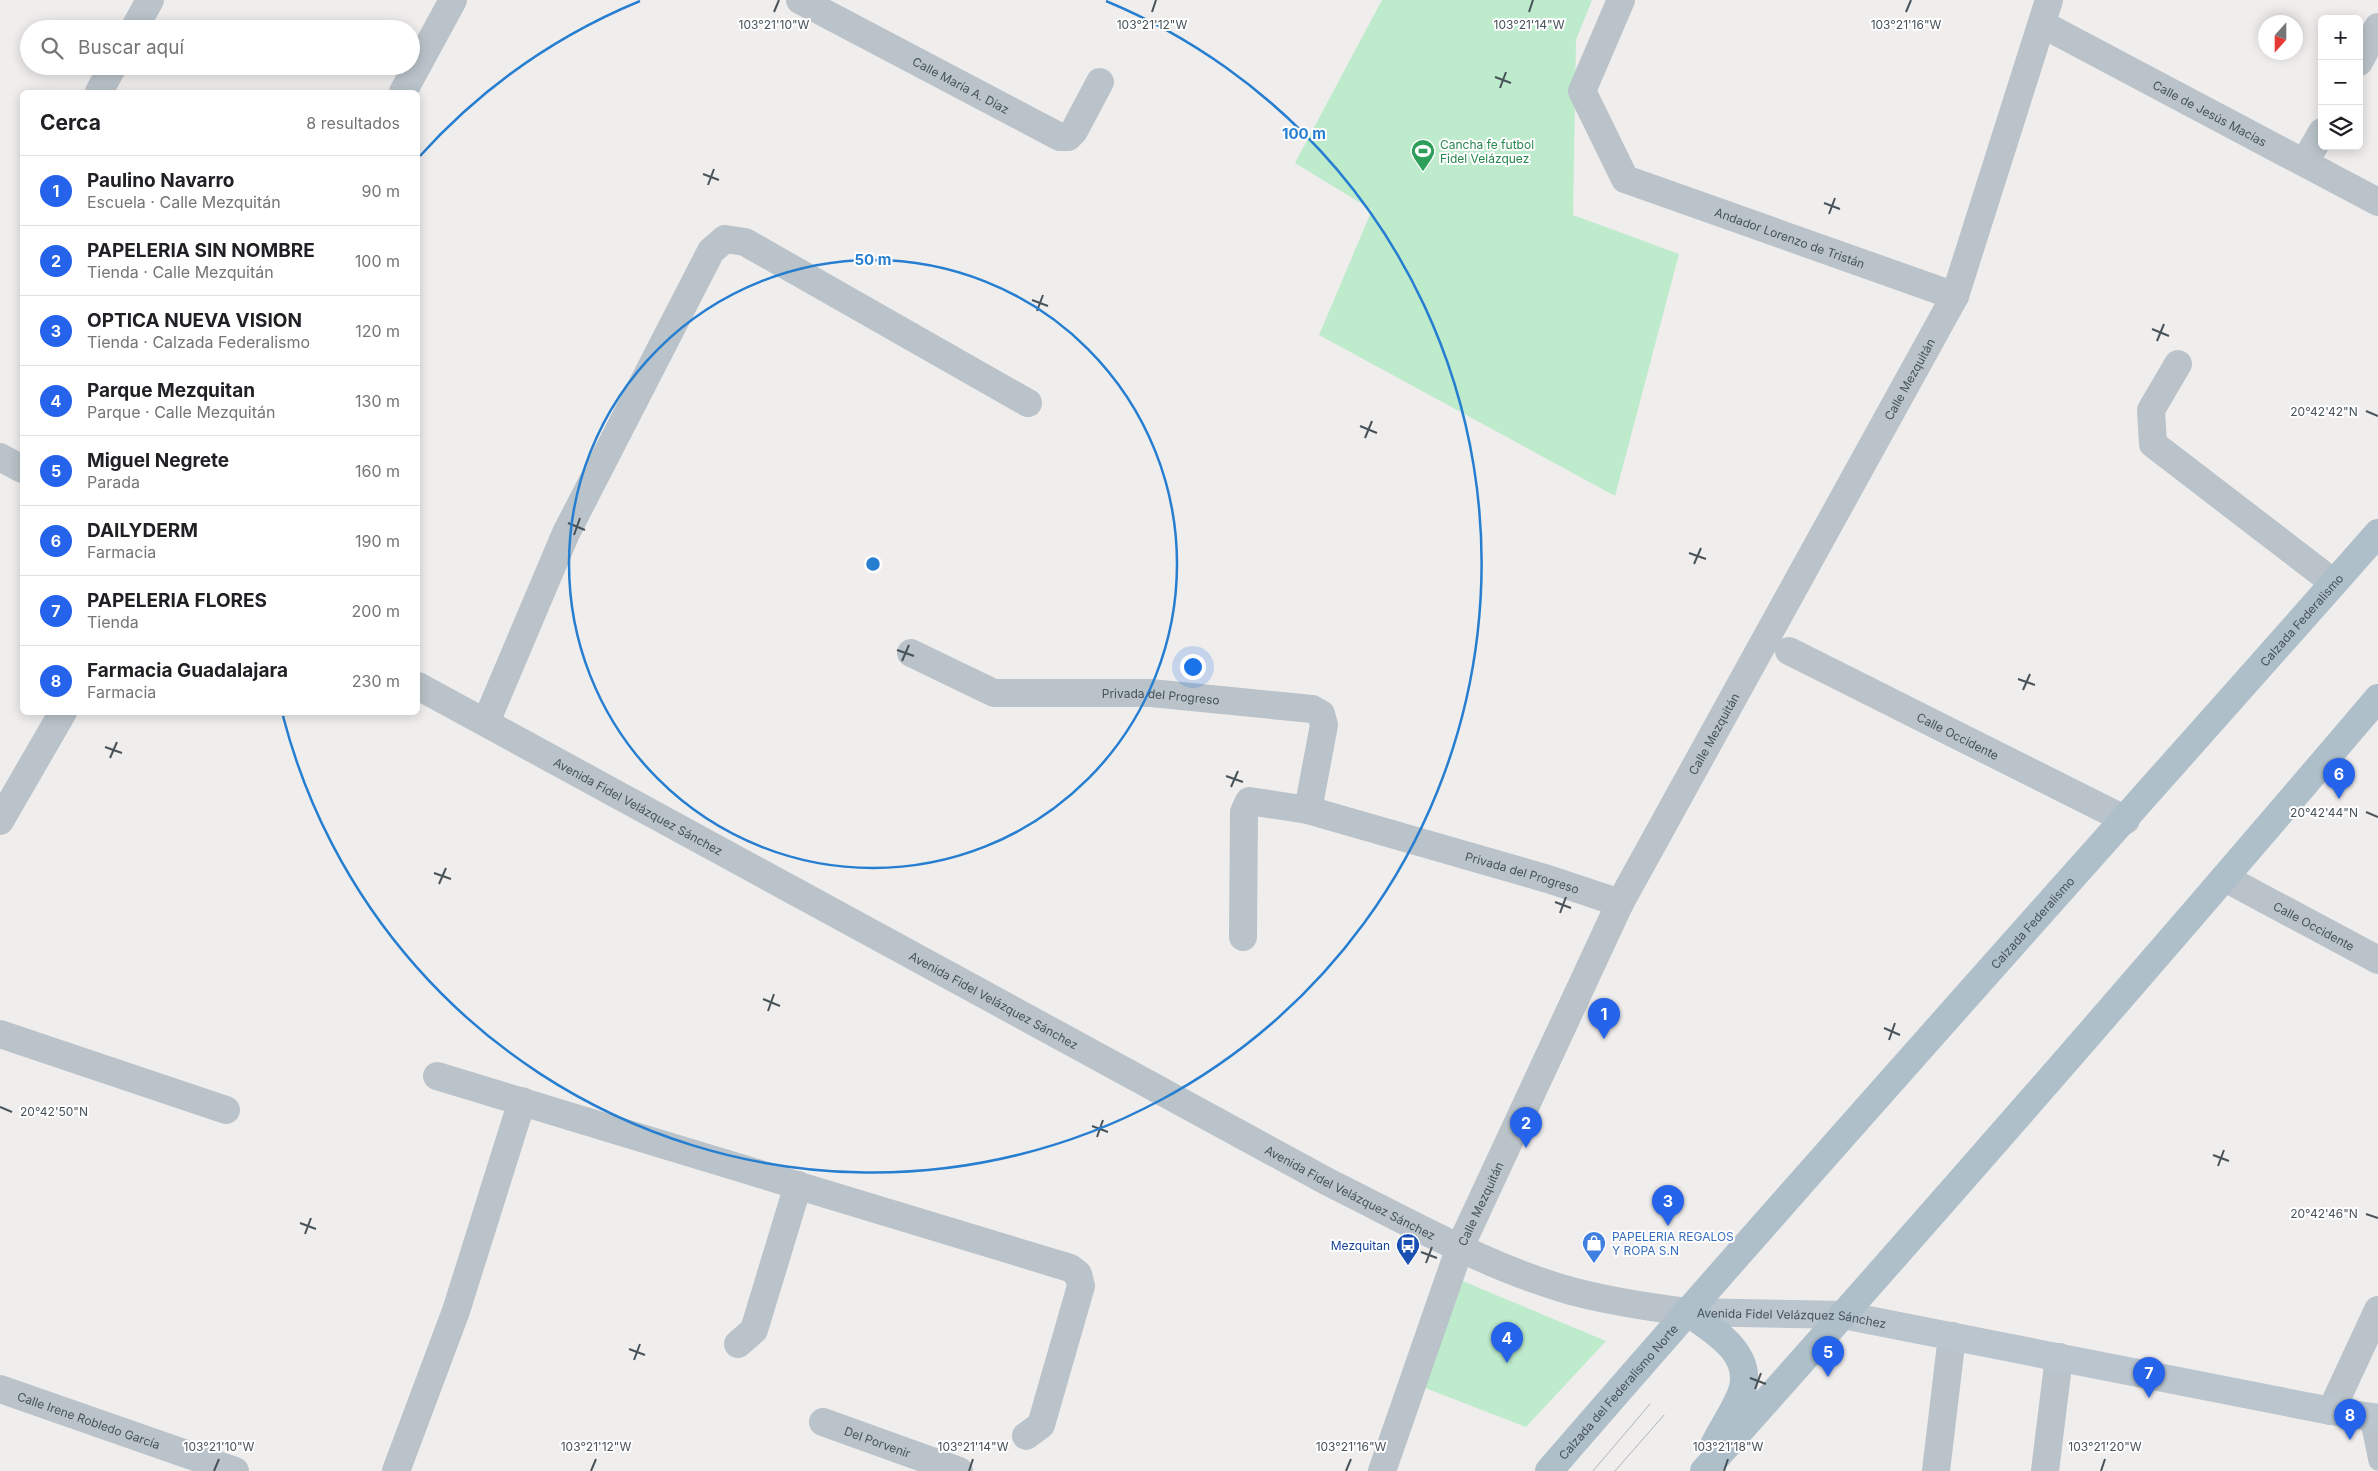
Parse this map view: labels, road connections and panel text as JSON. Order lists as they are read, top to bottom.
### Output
{
  "streets": {
    "main road": ["Calzada Federalismo", "Avenida Fidel Velázquez Sánchez", "Calzada del Federalismo Norte"],
    "street": [
      "Calle María A. Díaz",
      "Calle de Jesús Macías",
      "Andador Lorenzo de Tristán",
      "Calle Mezquitán",
      "Privada del Progreso",
      "Calle Occidente",
      "Calle Irene Robledo García",
      "Del Porvenir"
    ]
  },
  "crossings": [
    ["Calle de Jesús Macías", "Calle Mezquitán"],
    ["Andador Lorenzo de Tristán", "Calle Mezquitán"],
    ["Calle Mezquitán", "Privada del Progreso"],
    ["Calle Mezquitán", "Avenida Fidel Velázquez Sánchez"],
    ["Calzada Federalismo", "Calle Occidente"],
    ["Calzada Federalismo", "Avenida Fidel Velázquez Sánchez"],
    ["Calzada Federalismo", "Calzada del Federalismo Norte"],
    ["Avenida Fidel Velázquez Sánchez", "Calzada del Federalismo Norte"]
  ],
  "places": {
    "sports": ["Cancha fe futbol Fidel Velázquez"],
    "shop": ["PAPELERIA REGALOS Y ROPA S.N"],
    "bus stop": ["Mezquitan"]
  },
  "north": "bottom",
  "page": {
    "map_buttons": ["+", "−"],
    "search": "Buscar aquí",
    "heading": ["Cerca", "8 resultados"],
    "list": [
      {
        "mark": "1",
        "name": "Paulino Navarro",
        "note": "Escuela · Calle Mezquitán",
        "value": "90 m"
      },
      {
        "mark": "2",
        "name": "PAPELERIA SIN NOMBRE",
        "note": "Tienda · Calle Mezquitán",
        "value": "100 m"
      },
      {
        "mark": "3",
        "name": "OPTICA NUEVA VISION",
        "note": "Tienda · Calzada Federalismo",
        "value": "120 m"
      },
      {
        "mark": "4",
        "name": "Parque Mezquitan",
        "note": "Parque · Calle Mezquitán",
        "value": "130 m"
      },
      {
        "mark": "5",
        "name": "Miguel Negrete",
        "note": "Parada",
        "value": "160 m"
      },
      {
        "mark": "6",
        "name": "DAILYDERM",
        "note": "Farmacia",
        "value": "190 m"
      },
      {
        "mark": "7",
        "name": "PAPELERIA FLORES",
        "note": "Tienda",
        "value": "200 m"
      },
      {
        "mark": "8",
        "name": "Farmacia Guadalajara",
        "note": "Farmacia",
        "value": "230 m"
      }
    ],
    "pins": [
      "6",
      "1",
      "2",
      "3",
      "4",
      "5",
      "7",
      "8"
    ]
  },
  "coordinates": [
    "103°21'10\"W",
    "103°21'16\"W",
    "103°21'12\"W",
    "103°21'14\"W",
    "20°42'42\"N",
    "20°42'44\"N",
    "20°42'50\"N",
    "20°42'46\"N",
    "103°21'18\"W",
    "103°21'20\"W"
  ],
  "rings": ["100 m", "50 m"]
}
